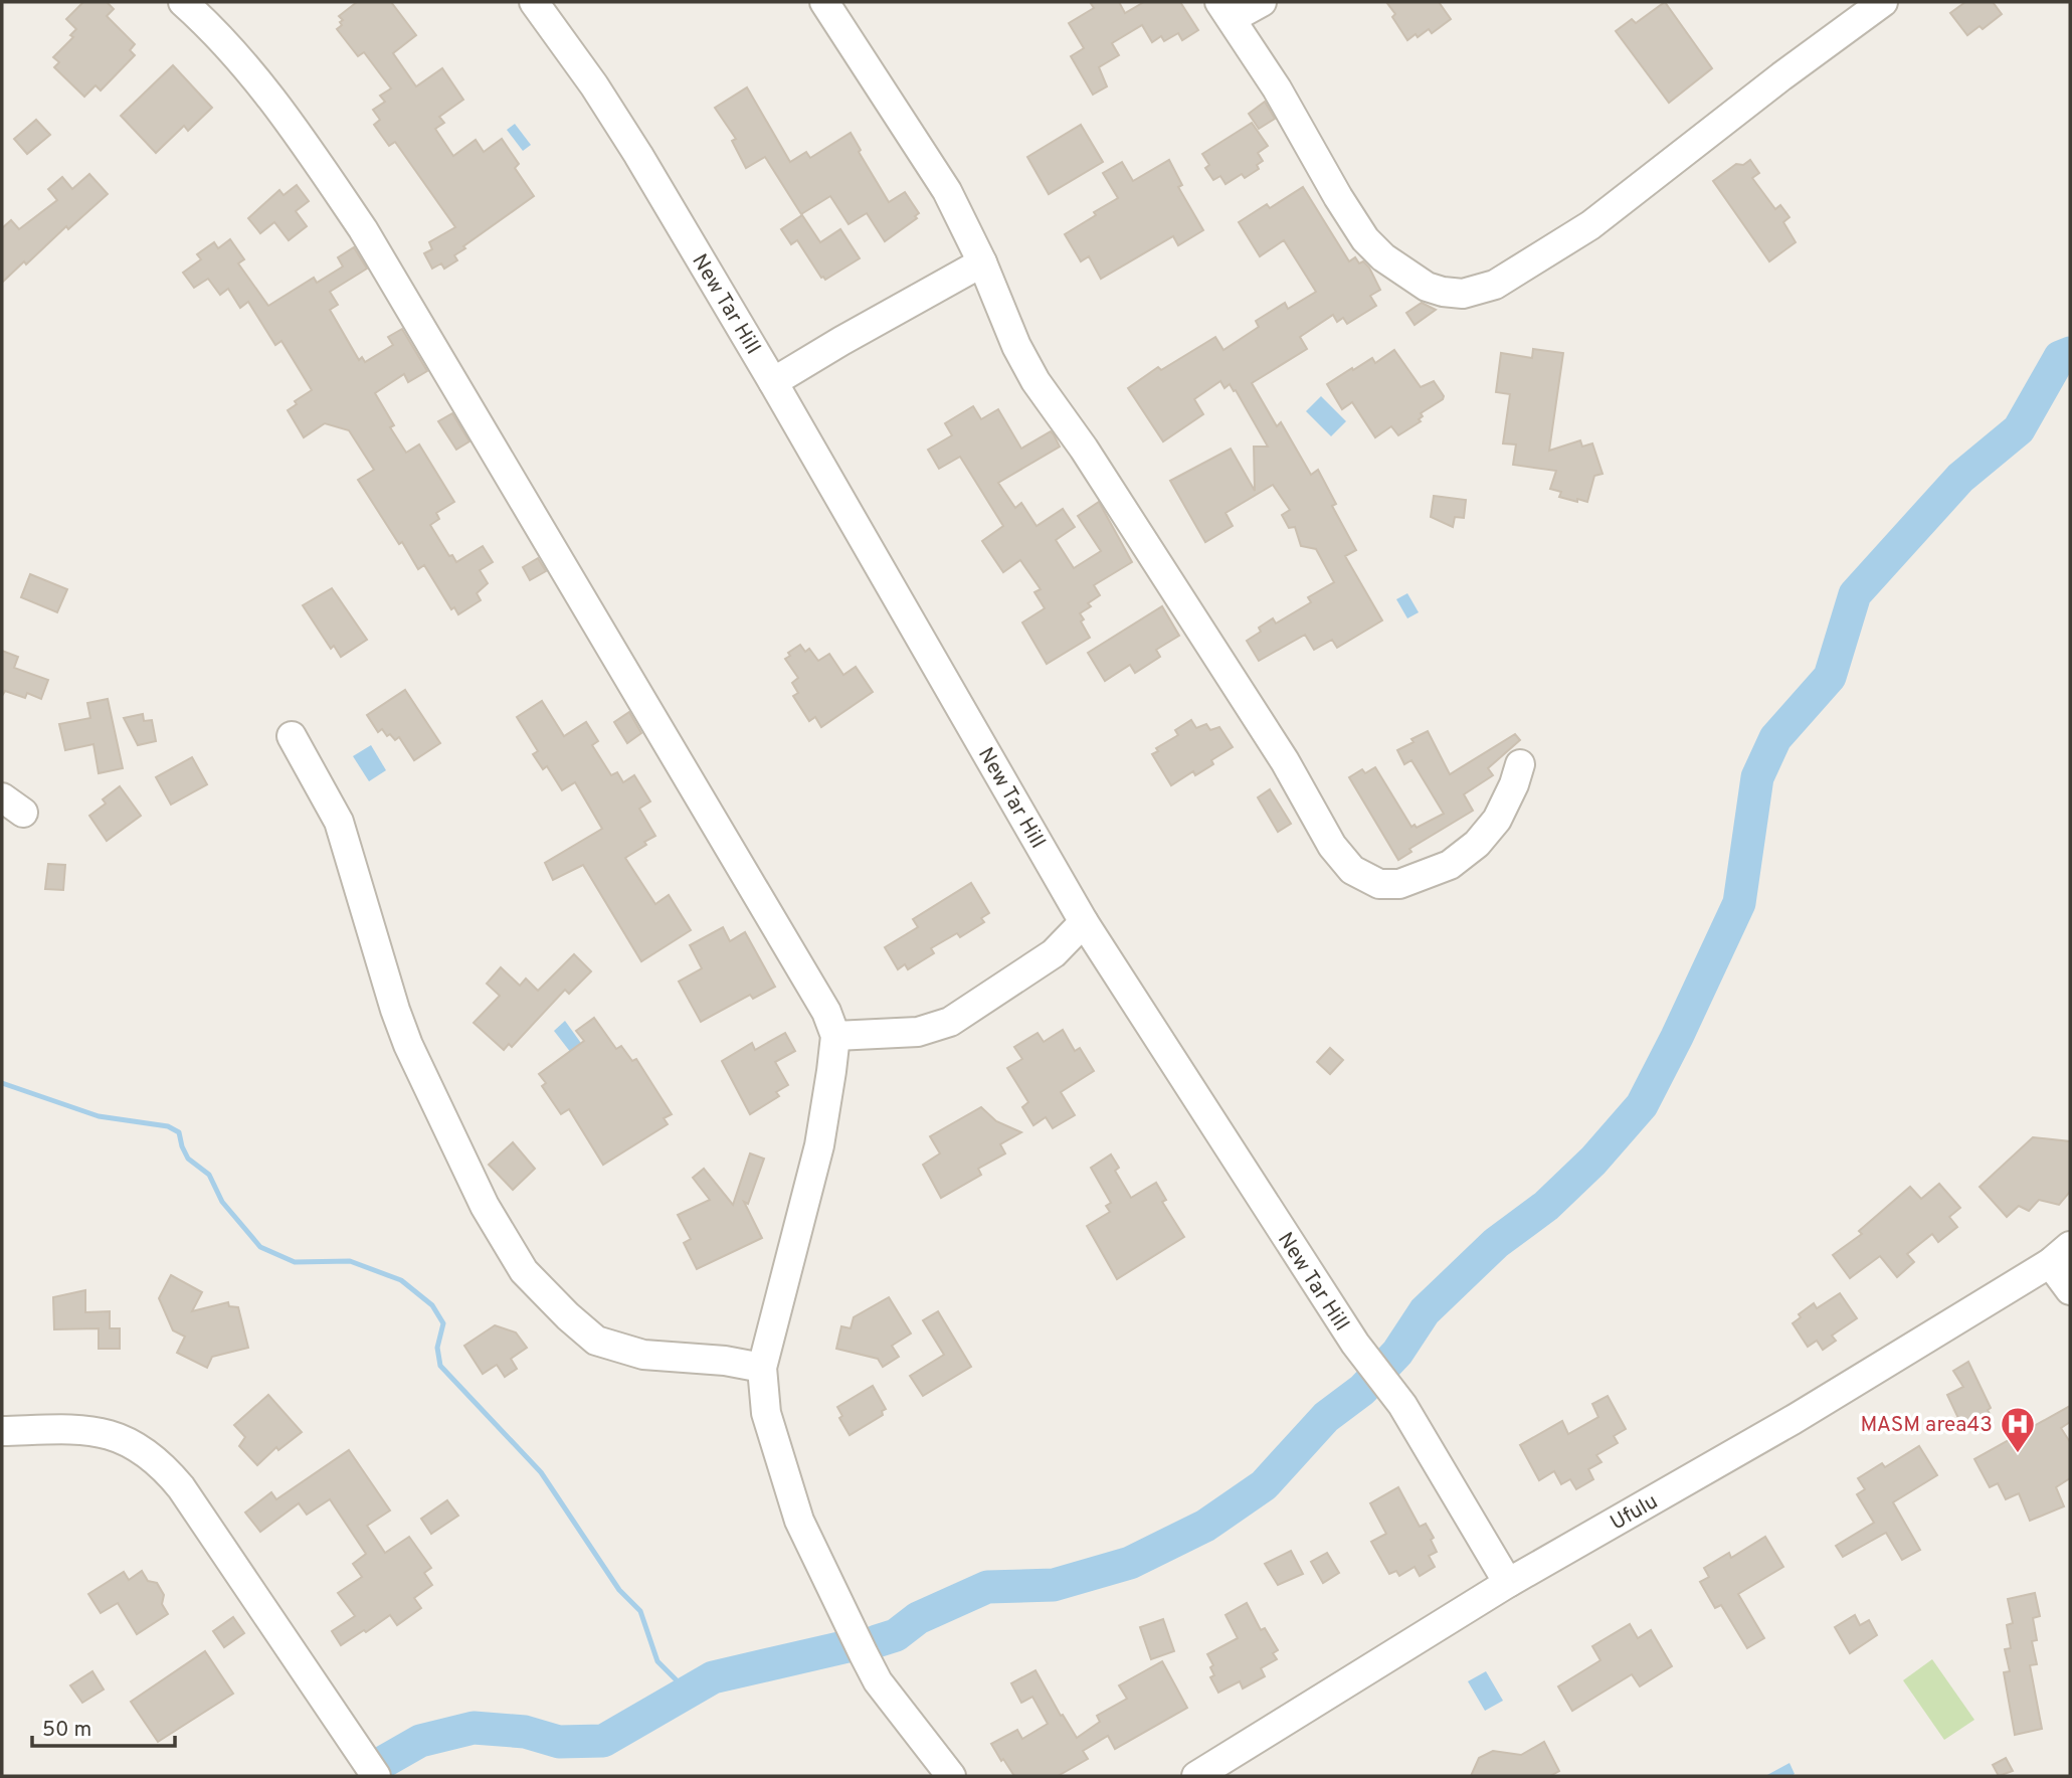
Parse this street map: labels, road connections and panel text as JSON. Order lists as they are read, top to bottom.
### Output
{
  "streets": {
    "street": ["New Tar Hill", "Ufulu"]
  },
  "crossings": [
    ["New Tar Hill", "Ufulu"]
  ],
  "places": {
    "hospital": ["MASM area43"]
  },
  "scale_bar": "50 m"
}
